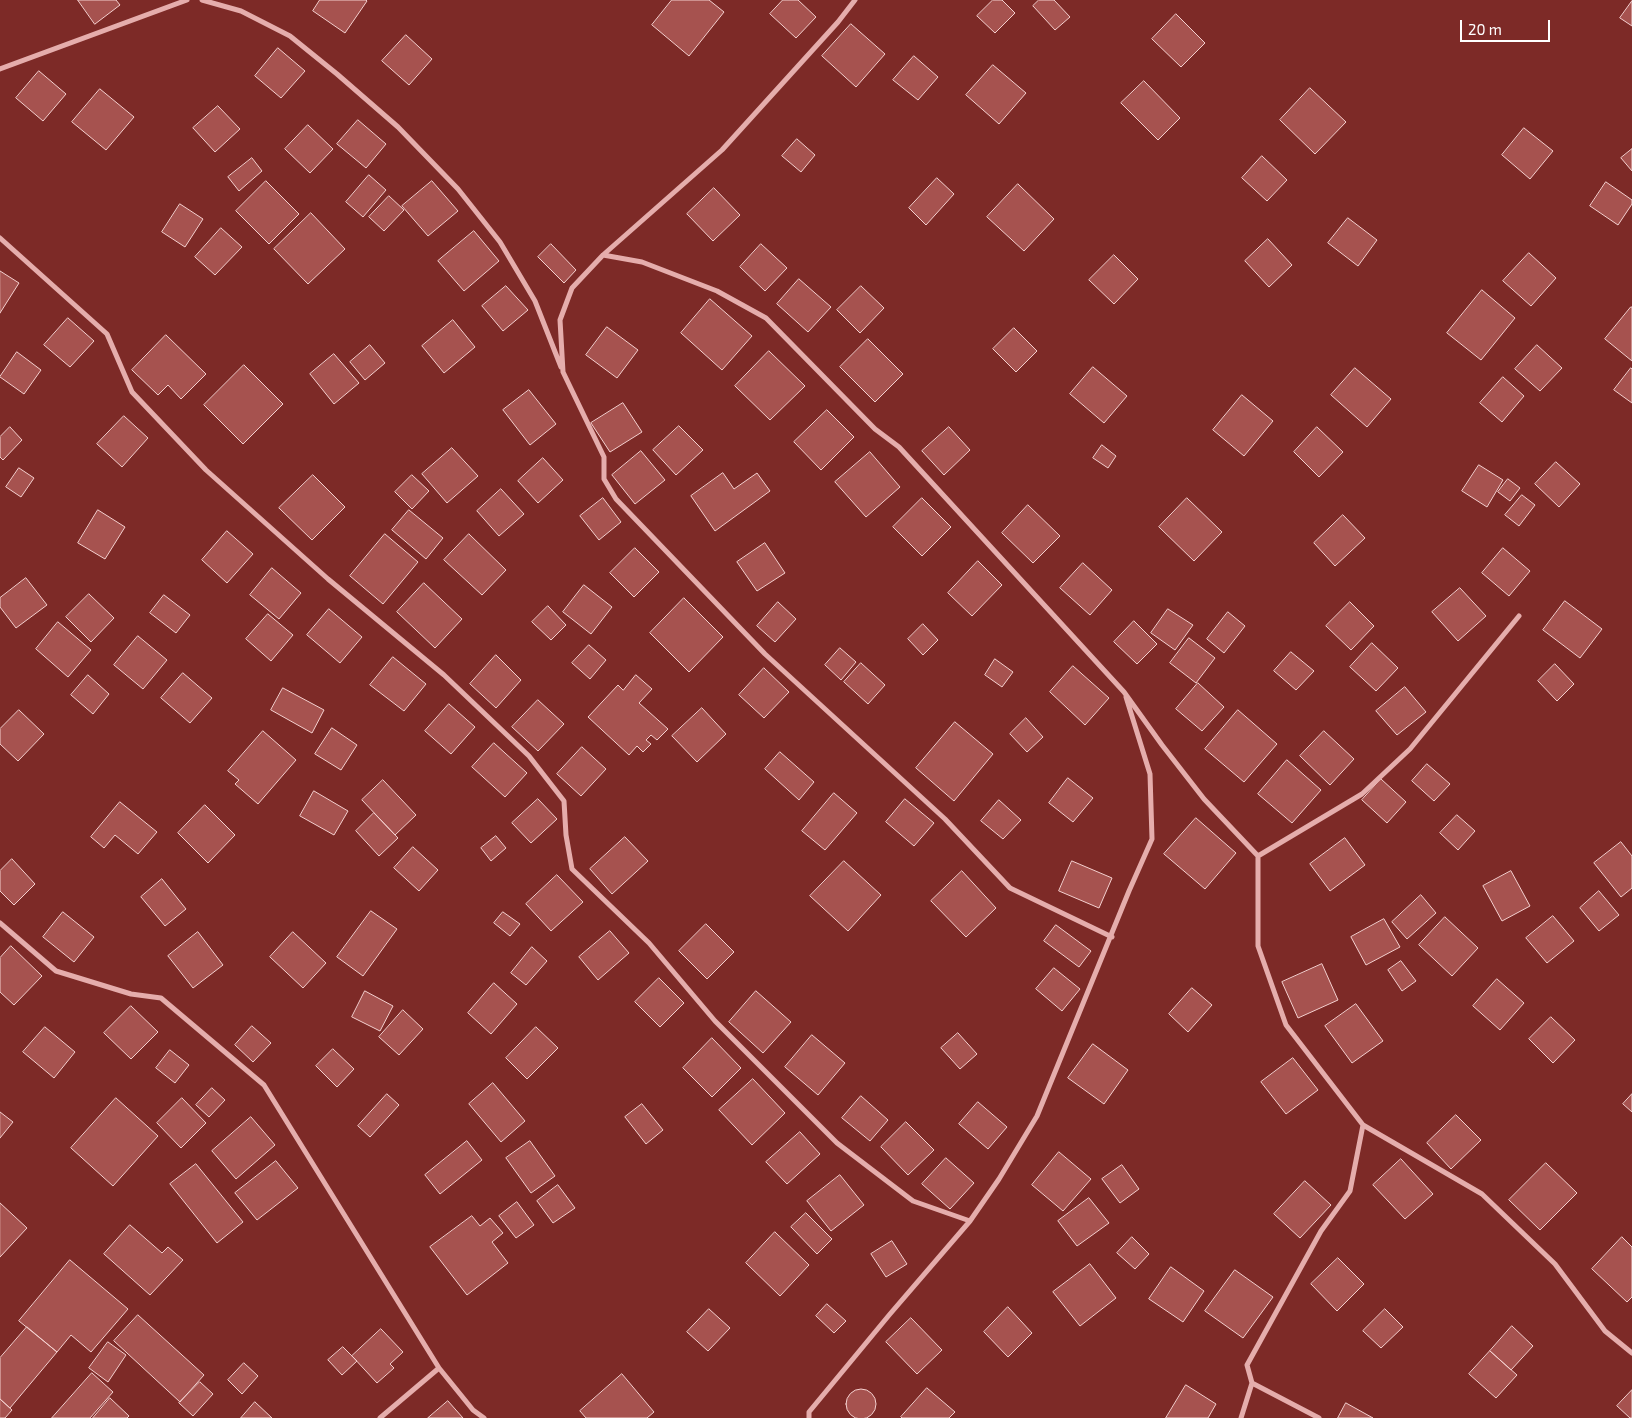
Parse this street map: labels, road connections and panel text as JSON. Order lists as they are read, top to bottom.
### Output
{
  "scale_bar": "20 m"
}
